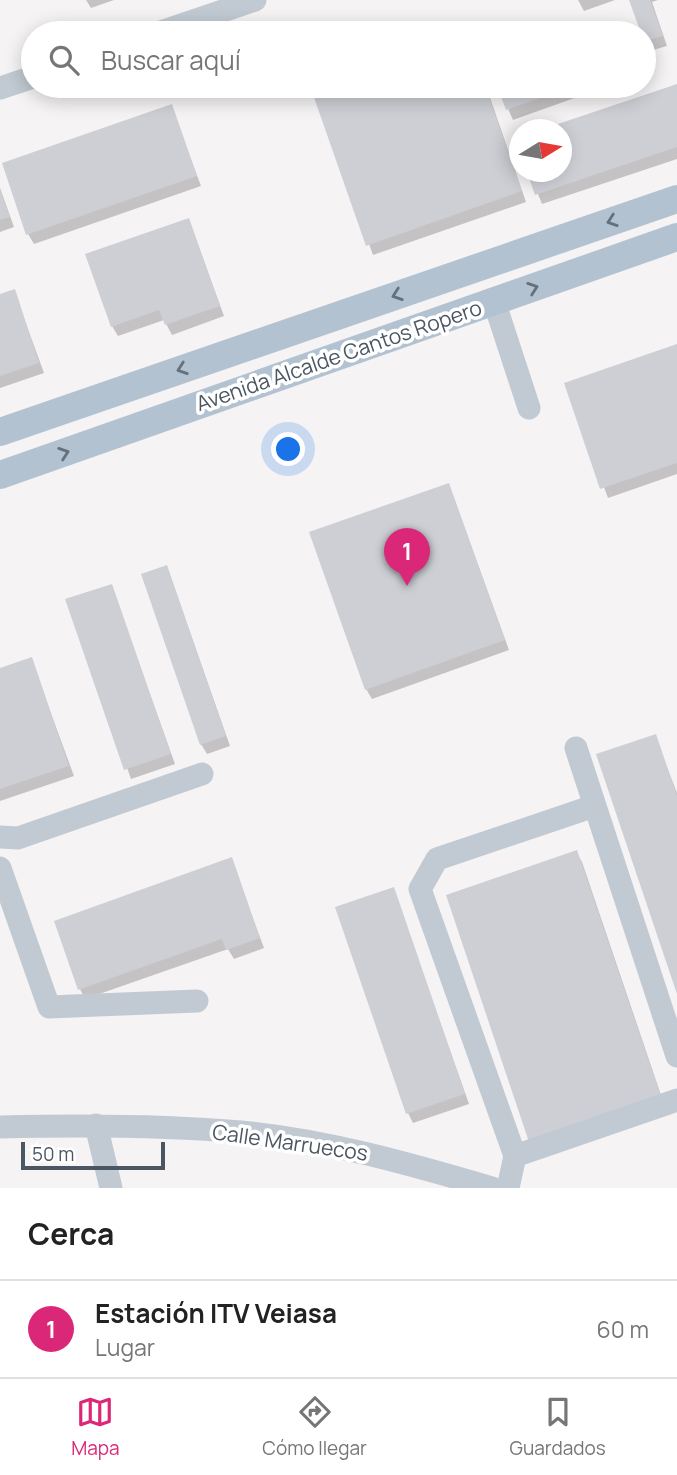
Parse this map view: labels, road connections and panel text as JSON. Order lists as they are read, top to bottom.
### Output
{
  "streets": {
    "main road": ["Avenida Alcalde Cantos Ropero"],
    "street": ["Calle Marruecos"]
  },
  "scale_bar": "50 m",
  "north": "right",
  "page": {
    "search": "Buscar aquí",
    "pins": "1",
    "scale": "50 m",
    "heading": "Cerca",
    "list": [
      {
        "mark": "1",
        "name": "Estación ITV Veiasa",
        "note": "Lugar",
        "value": "60 m"
      }
    ],
    "nav": ["Mapa", "Cómo llegar", "Guardados"]
  }
}
